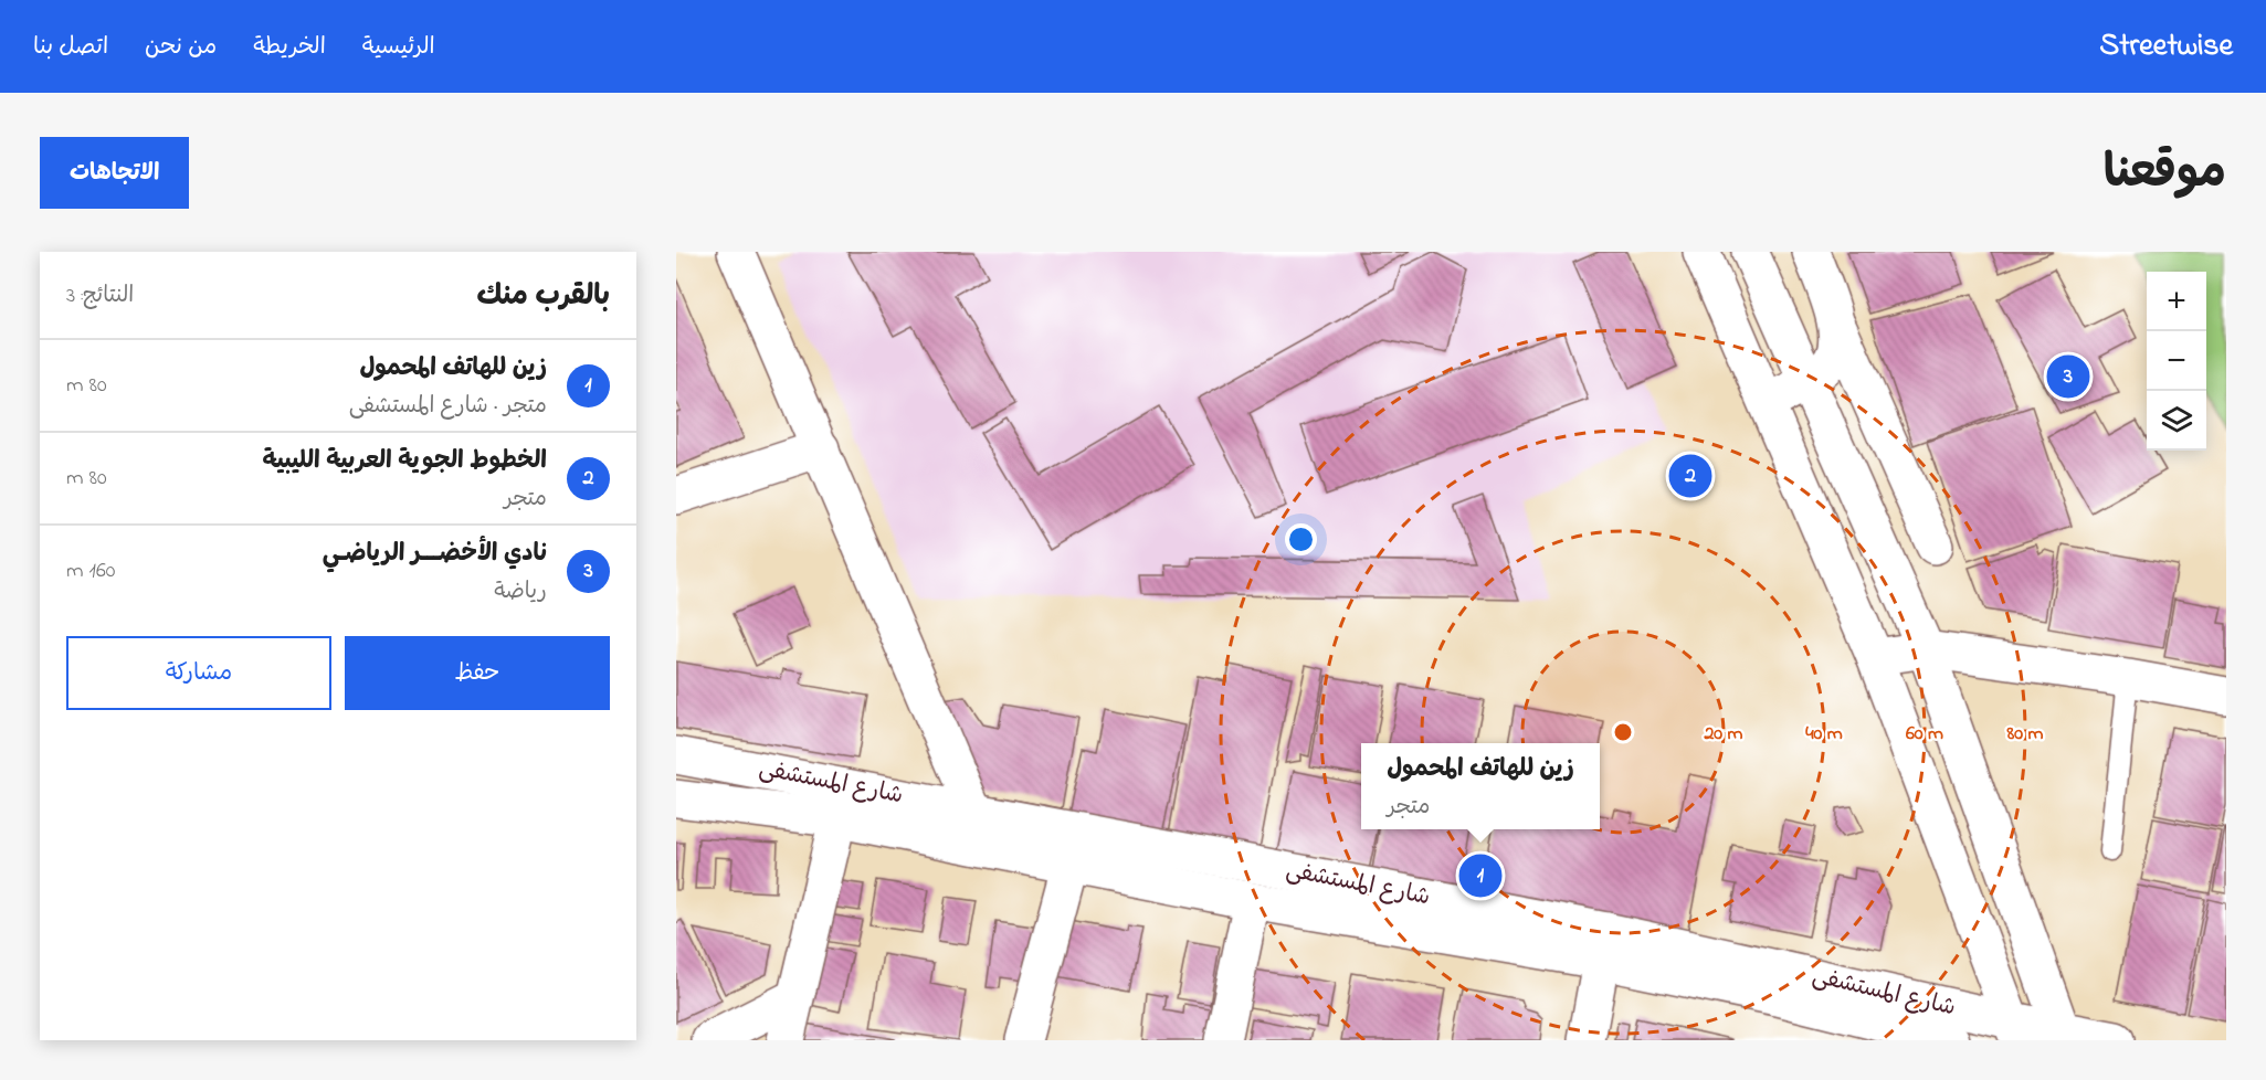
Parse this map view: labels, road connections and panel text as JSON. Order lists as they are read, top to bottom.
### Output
{
  "streets": {
    "street": ["شارع المستشفى"]
  },
  "page": {
    "header": "Streetwise",
    "nav": [
      "الرئيسية",
      "الخريطة",
      "من نحن",
      "اتصل بنا"
    ],
    "title": "موقعنا",
    "buttons": [
      "الاتجاهات",
      ["حفظ", "مشاركة"]
    ],
    "heading": ["بالقرب منك", "النتائج: 3"],
    "map_buttons": ["+", "−"],
    "list": [
      {
        "mark": "1",
        "name": "زين للهاتف المحمول",
        "note": "متجر · شارع المستشفى",
        "value": "80 m"
      },
      {
        "mark": "2",
        "name": "الخطوط الجوية العربية الليبية",
        "note": "متجر",
        "value": "80 m"
      },
      {
        "mark": "3",
        "name": "نادي الأخضـــر الرياضـي",
        "note": "رياضة",
        "value": "160 m"
      }
    ],
    "pins": ["3", "2", "1"],
    "popup": ["زين للهاتف المحمول", "متجر"]
  },
  "rings": [
    "20 m",
    "40 m",
    "60 m",
    "80 m"
  ]
}
